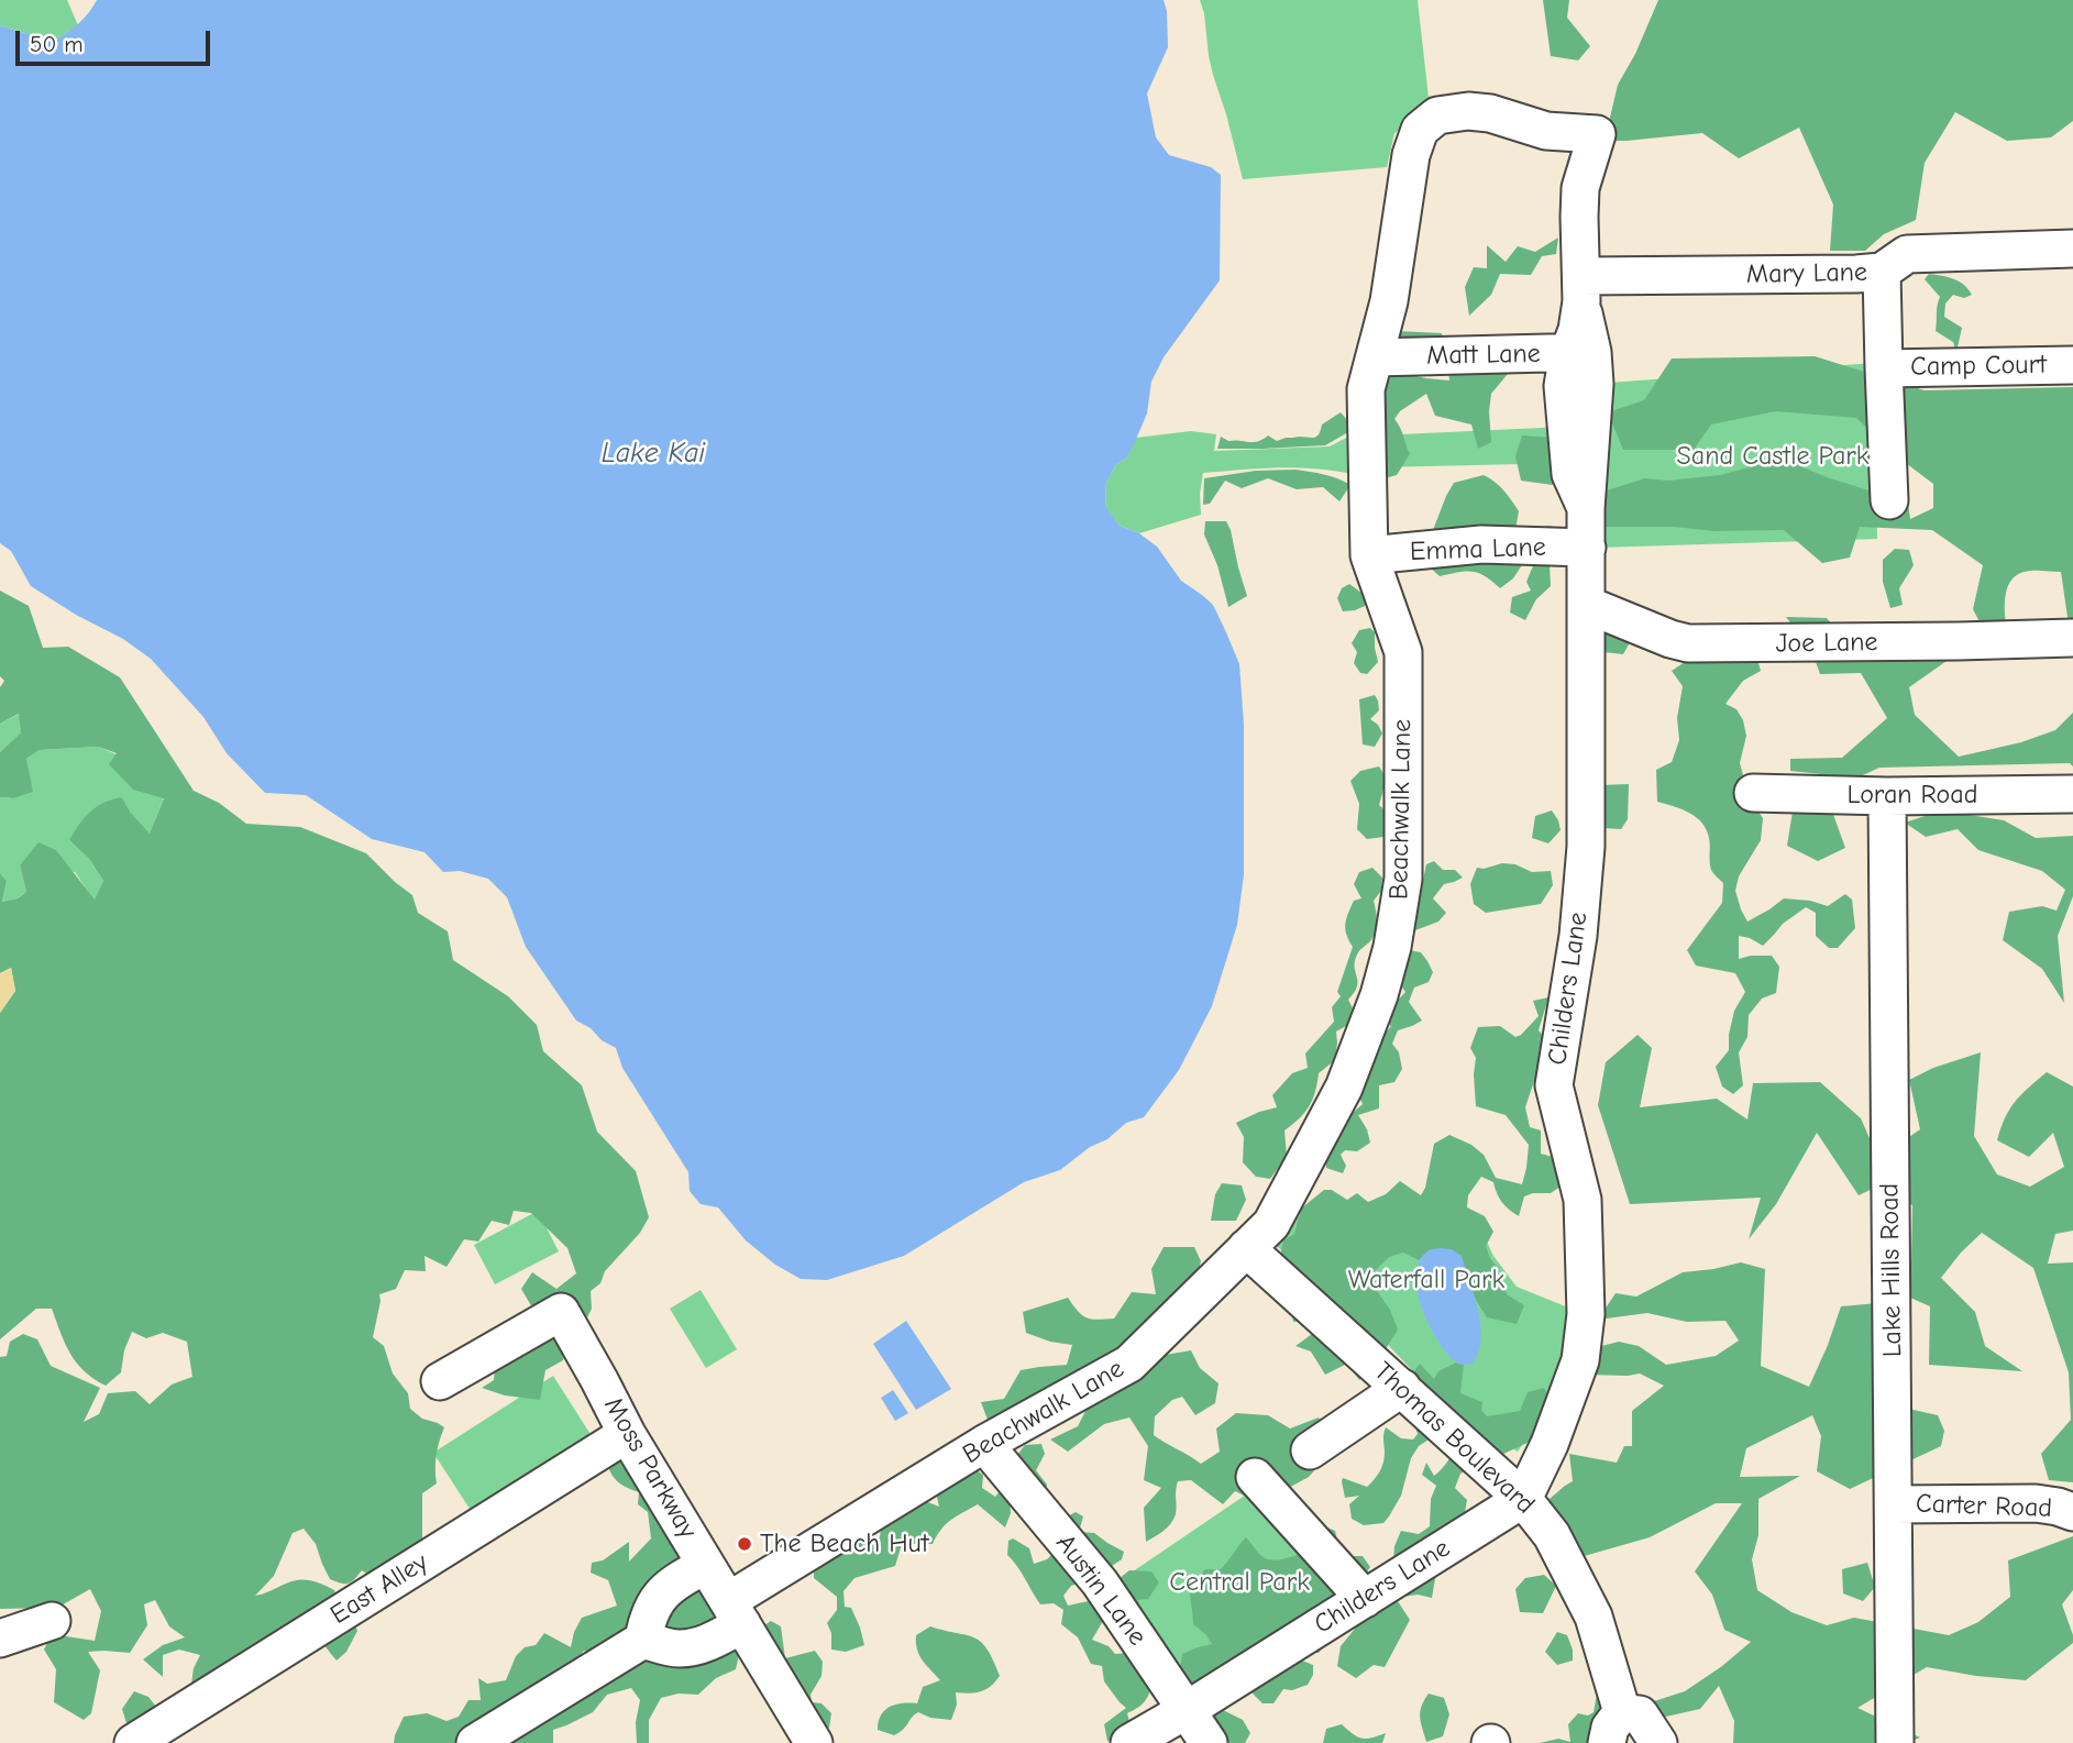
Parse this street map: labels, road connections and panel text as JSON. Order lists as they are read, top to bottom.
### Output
{
  "streets": {
    "street": [
      "Mary Lane",
      "Matt Lane",
      "Camp Court",
      "Emma Lane",
      "Joe Lane",
      "Loran Road",
      "Beachwalk Lane",
      "Childers Lane",
      "Lake Hills Road",
      "Thomas Boulevard",
      "Moss Parkway",
      "Carter Road",
      "East Alley",
      "Austin Lane"
    ]
  },
  "crossings": [
    ["Mary Lane", "Childers Lane"],
    ["Matt Lane", "Beachwalk Lane"],
    ["Matt Lane", "Childers Lane"],
    ["Emma Lane", "Beachwalk Lane"],
    ["Emma Lane", "Childers Lane"],
    ["Joe Lane", "Childers Lane"],
    ["Loran Road", "Lake Hills Road"],
    ["Beachwalk Lane", "Childers Lane"],
    ["Beachwalk Lane", "Thomas Boulevard"],
    ["Beachwalk Lane", "Moss Parkway"],
    ["Beachwalk Lane", "Austin Lane"],
    ["Childers Lane", "Thomas Boulevard"],
    ["Childers Lane", "Austin Lane"],
    ["Lake Hills Road", "Carter Road"],
    ["Moss Parkway", "East Alley"]
  ],
  "water": ["Lake Kai"],
  "parks": ["Sand Castle Park", "Waterfall Park", "Central Park"],
  "places": ["The Beach Hut"],
  "scale_bar": "50 m"
}
